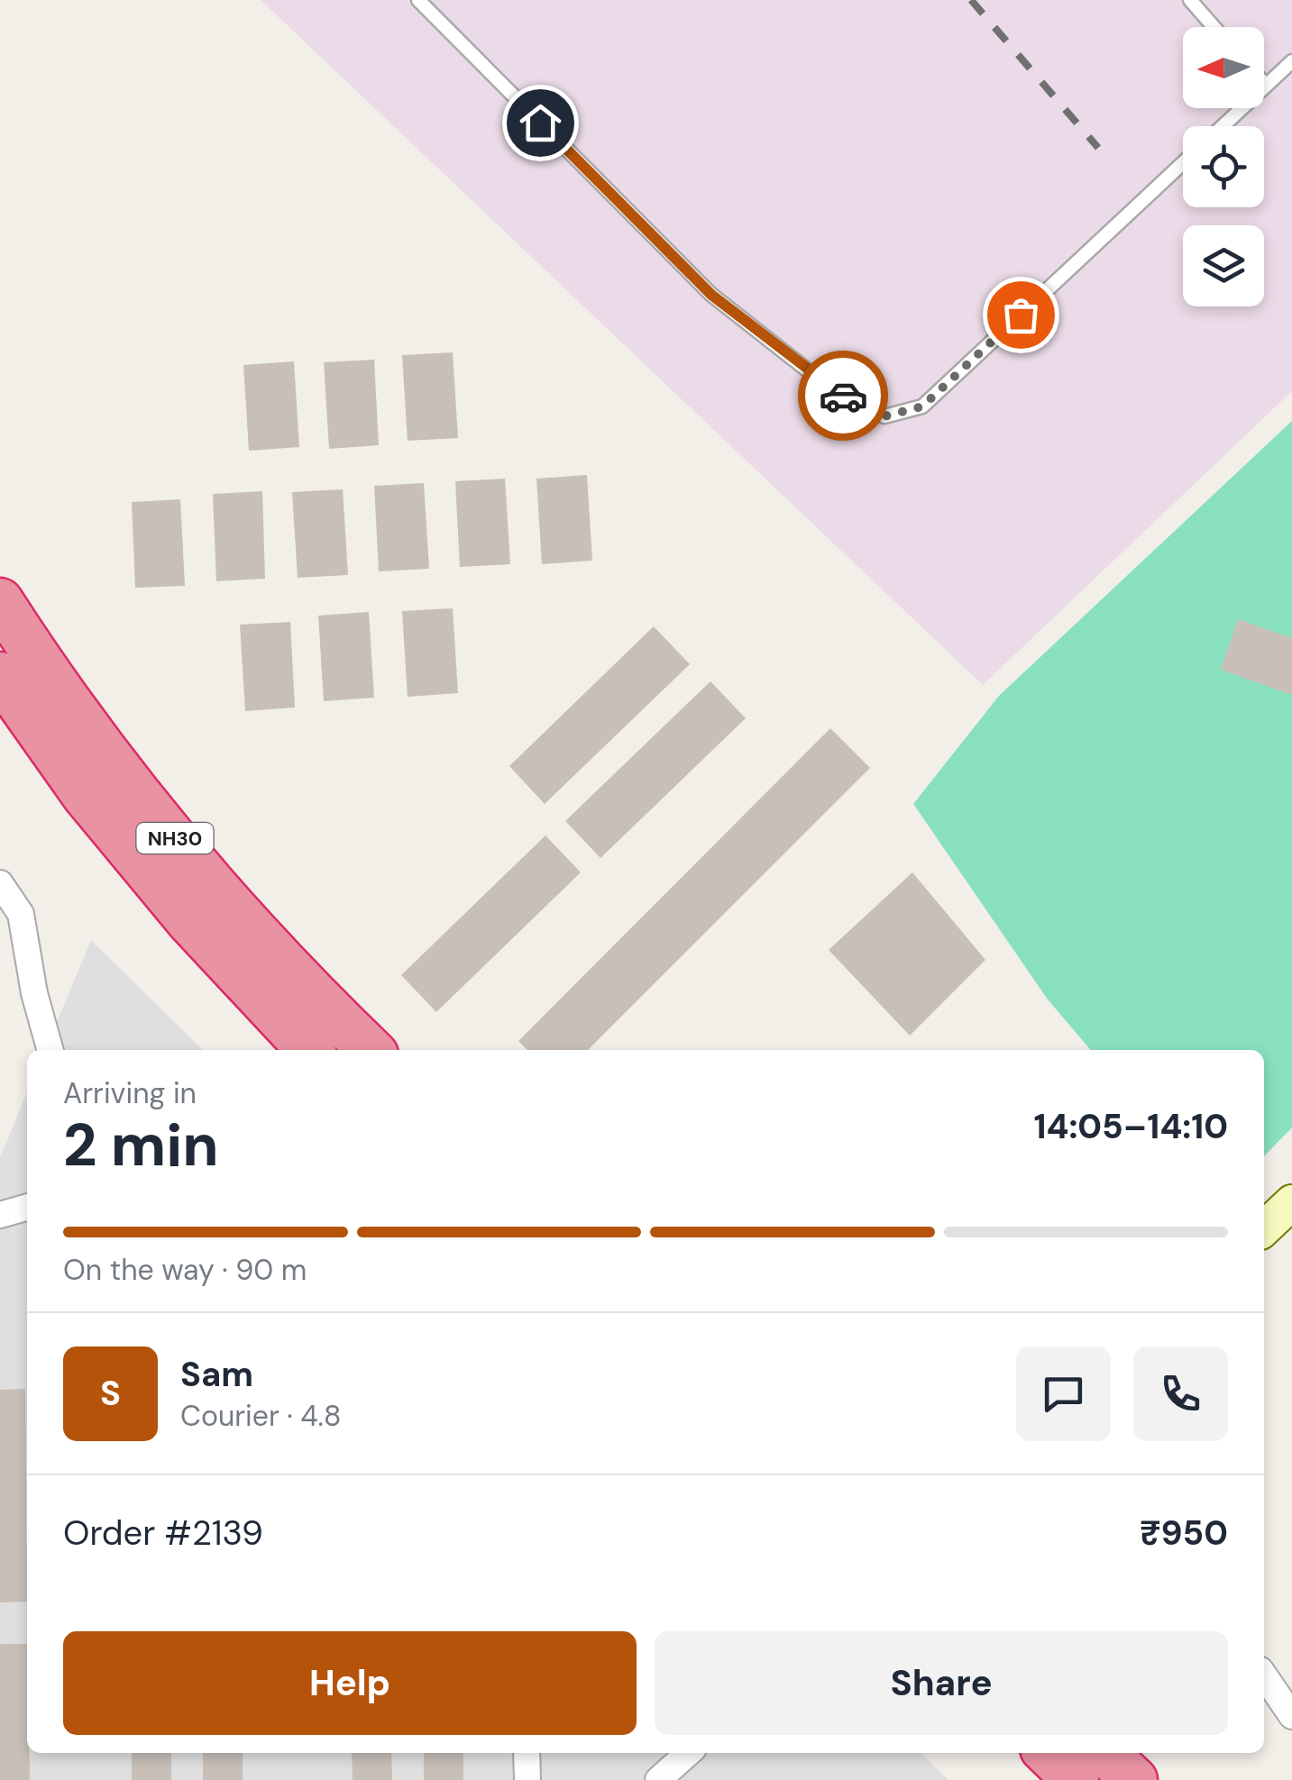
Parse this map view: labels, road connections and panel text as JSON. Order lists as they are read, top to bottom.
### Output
{
  "streets": {
    "highway": ["NH30"]
  },
  "north": "left",
  "page": {
    "heading": ["2 min", "Arriving in", "14:05–14:10"],
    "panel": [
      "Sam",
      "Courier · 4.8",
      "Order #2139",
      "₹950"
    ],
    "bar": "On the way · 90 m",
    "round": "S",
    "buttons": ["Help", "Share"]
  }
}
